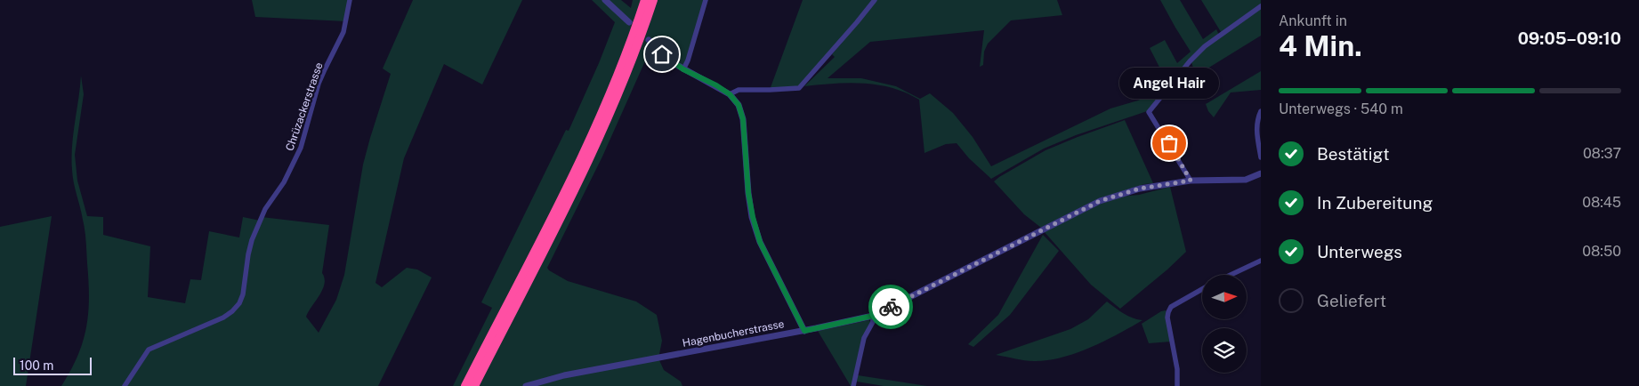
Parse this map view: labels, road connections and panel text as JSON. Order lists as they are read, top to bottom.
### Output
{
  "streets": {
    "street": ["Chrüzackerstrasse", "Hagenbucherstrasse"]
  },
  "places": ["Angel Hair"],
  "scale_bar": "100 m",
  "north": "right",
  "page": {
    "heading": ["4 Min.", "Ankunft in", "09:05–09:10"],
    "bubble": "Angel Hair",
    "bar": "Unterwegs · 540 m",
    "list": [
      ["Bestätigt", "08:37"],
      ["In Zubereitung", "08:45"],
      ["Unterwegs", "08:50"],
      "Geliefert"
    ],
    "scale": "100 m"
  }
}
